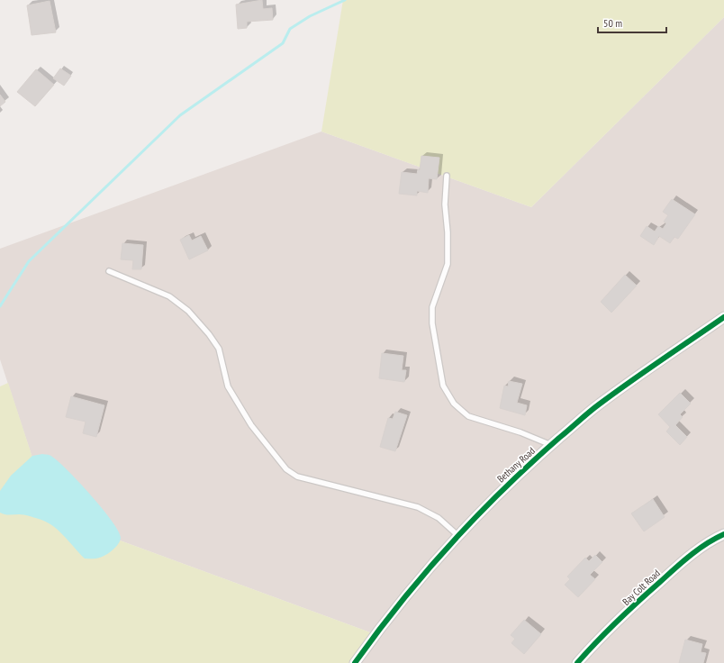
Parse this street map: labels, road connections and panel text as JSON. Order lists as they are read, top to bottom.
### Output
{
  "streets": {
    "street": ["Bethany Road", "Bay Colt Road"]
  },
  "scale_bar": "50 m"
}
